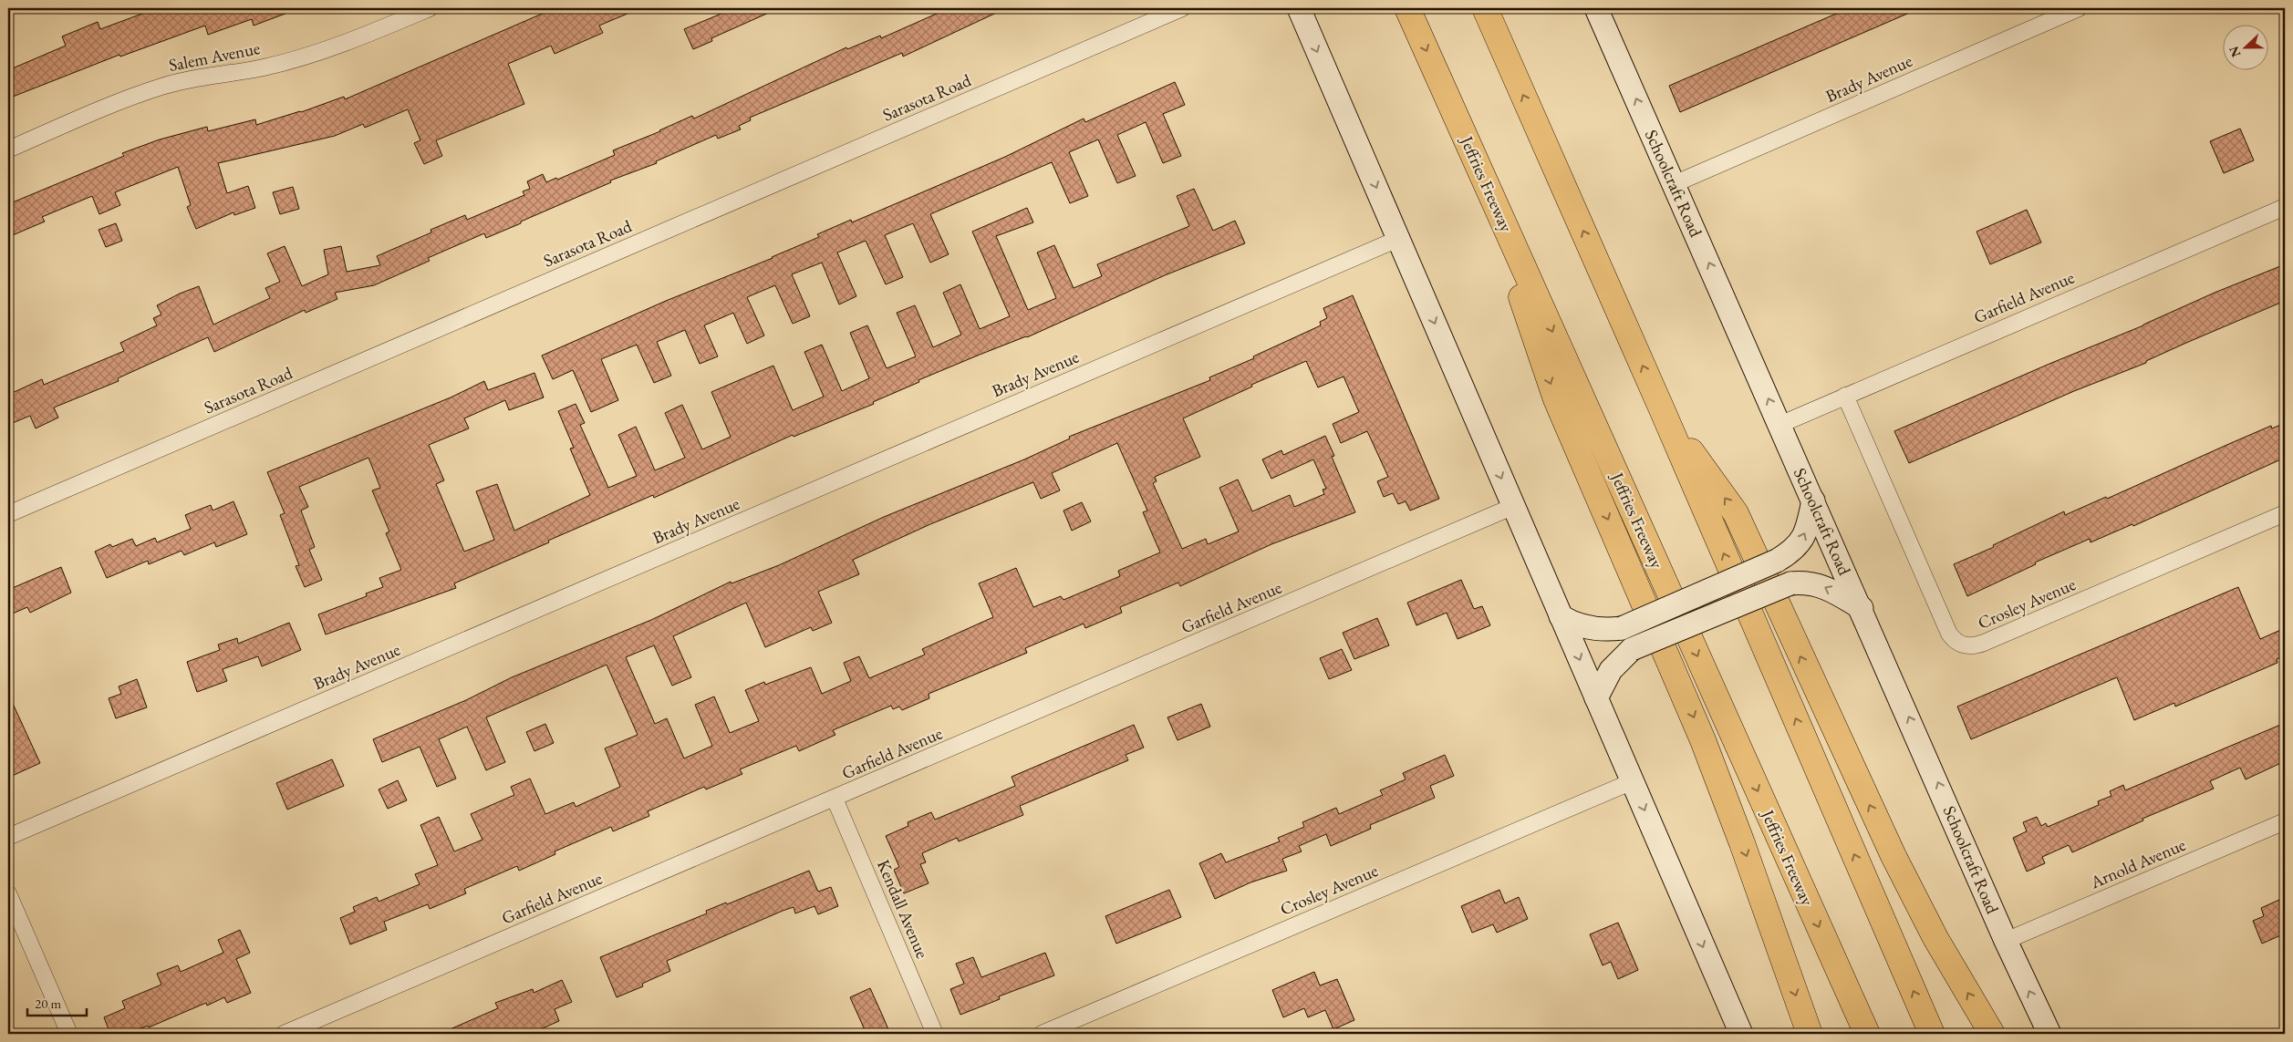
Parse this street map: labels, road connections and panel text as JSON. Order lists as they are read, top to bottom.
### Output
{
  "streets": {
    "highway": ["Jeffries Freeway"],
    "main road": ["Schoolcraft Road"],
    "street": [
      "Salem Avenue",
      "Brady Avenue",
      "Sarasota Road",
      "Garfield Avenue",
      "Crosley Avenue",
      "Arnold Avenue",
      "Kendall Avenue"
    ]
  },
  "crossings": [
    ["Brady Avenue", "Schoolcraft Road"],
    ["Schoolcraft Road", "Garfield Avenue"],
    ["Schoolcraft Road", "Arnold Avenue"],
    ["Garfield Avenue", "Crosley Avenue"],
    ["Garfield Avenue", "Kendall Avenue"]
  ],
  "one_way": ["Schoolcraft Road"],
  "scale_bar": "20 m",
  "north": "left"
}
